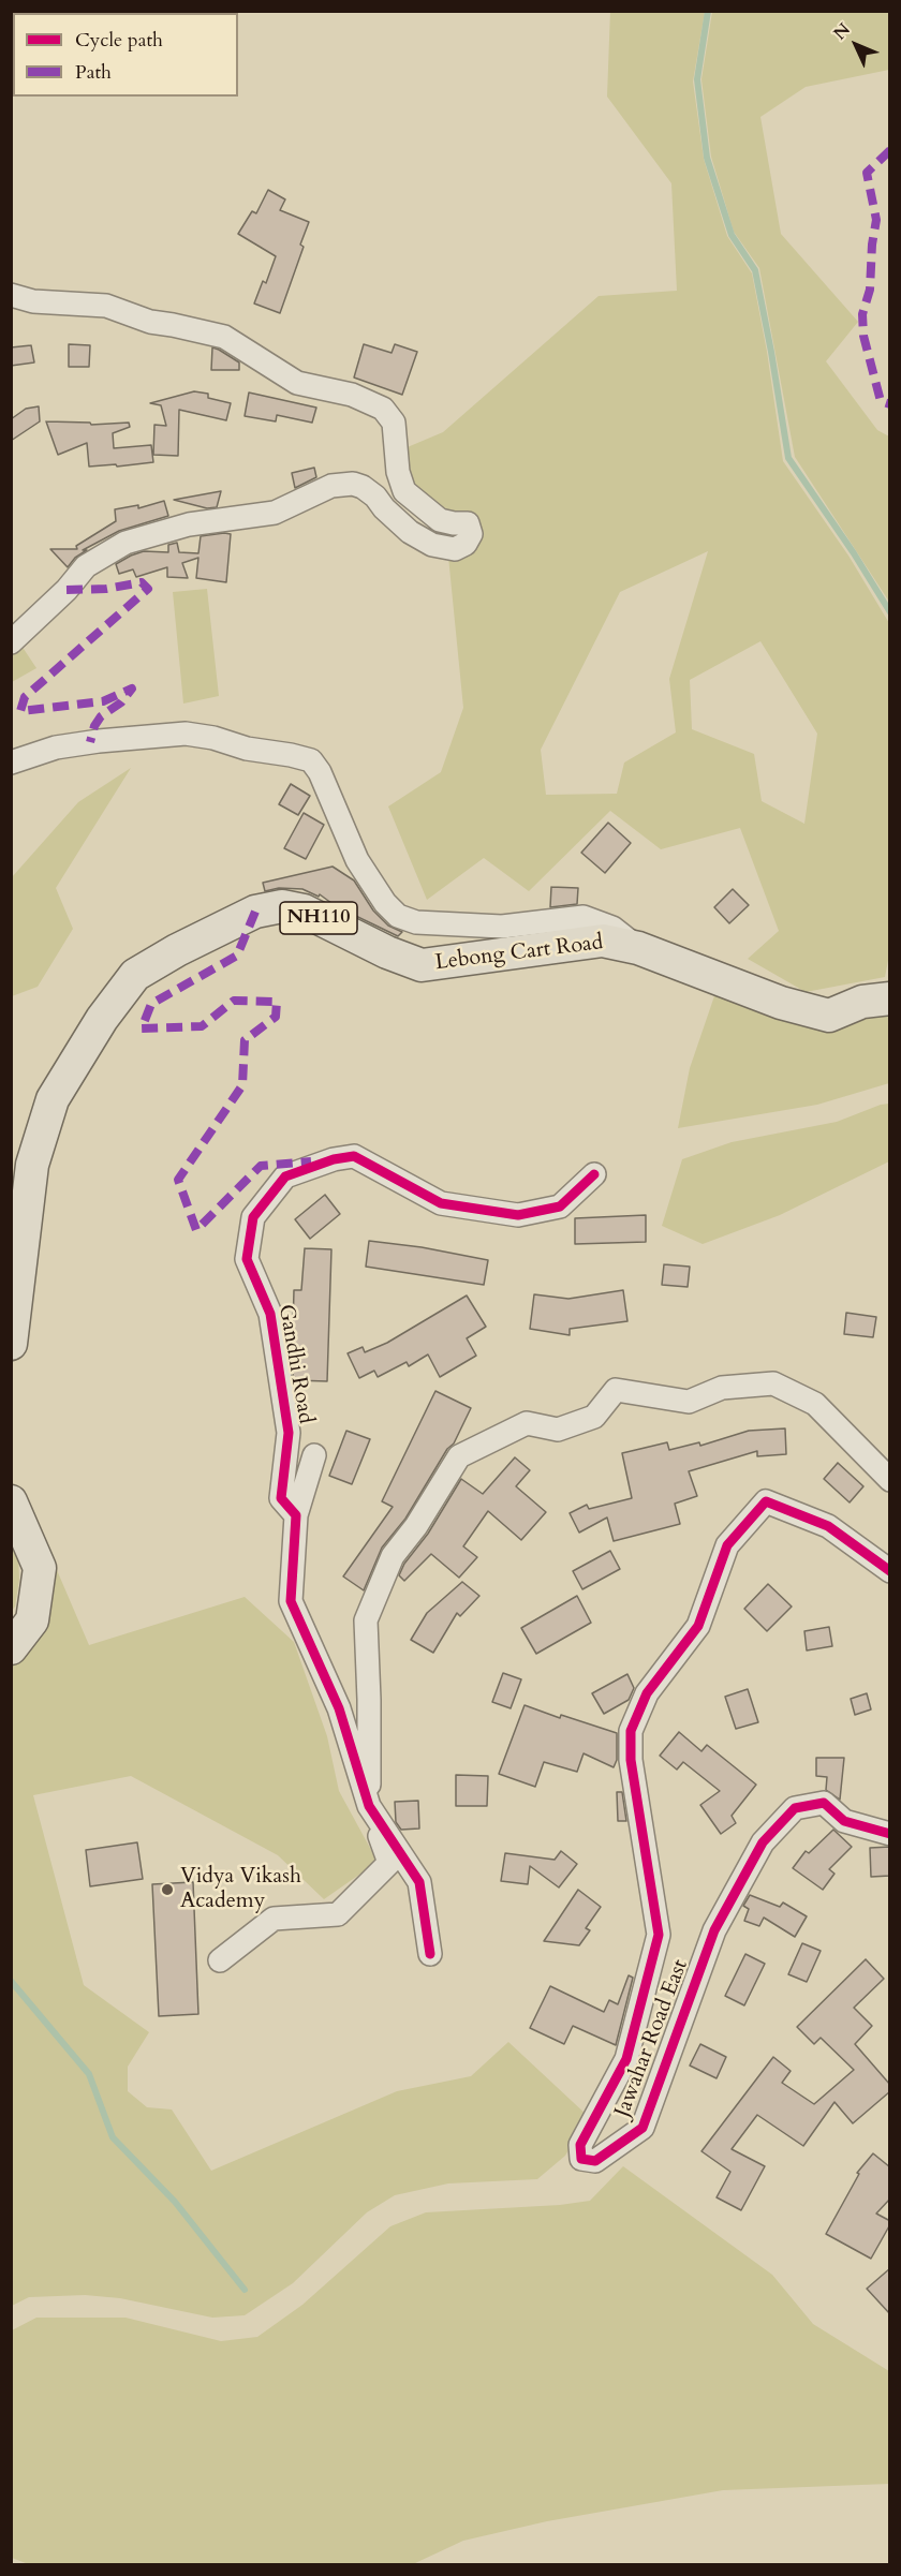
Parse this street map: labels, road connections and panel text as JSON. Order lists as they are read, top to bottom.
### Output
{
  "streets": {
    "highway": ["NH110", "Lebong Cart Road"],
    "street": ["Gandhi Road", "Jawahar Road East"]
  },
  "places": ["Vidya Vikash Academy"],
  "legend": ["Cycle path", "Path"],
  "north": "top left"
}
